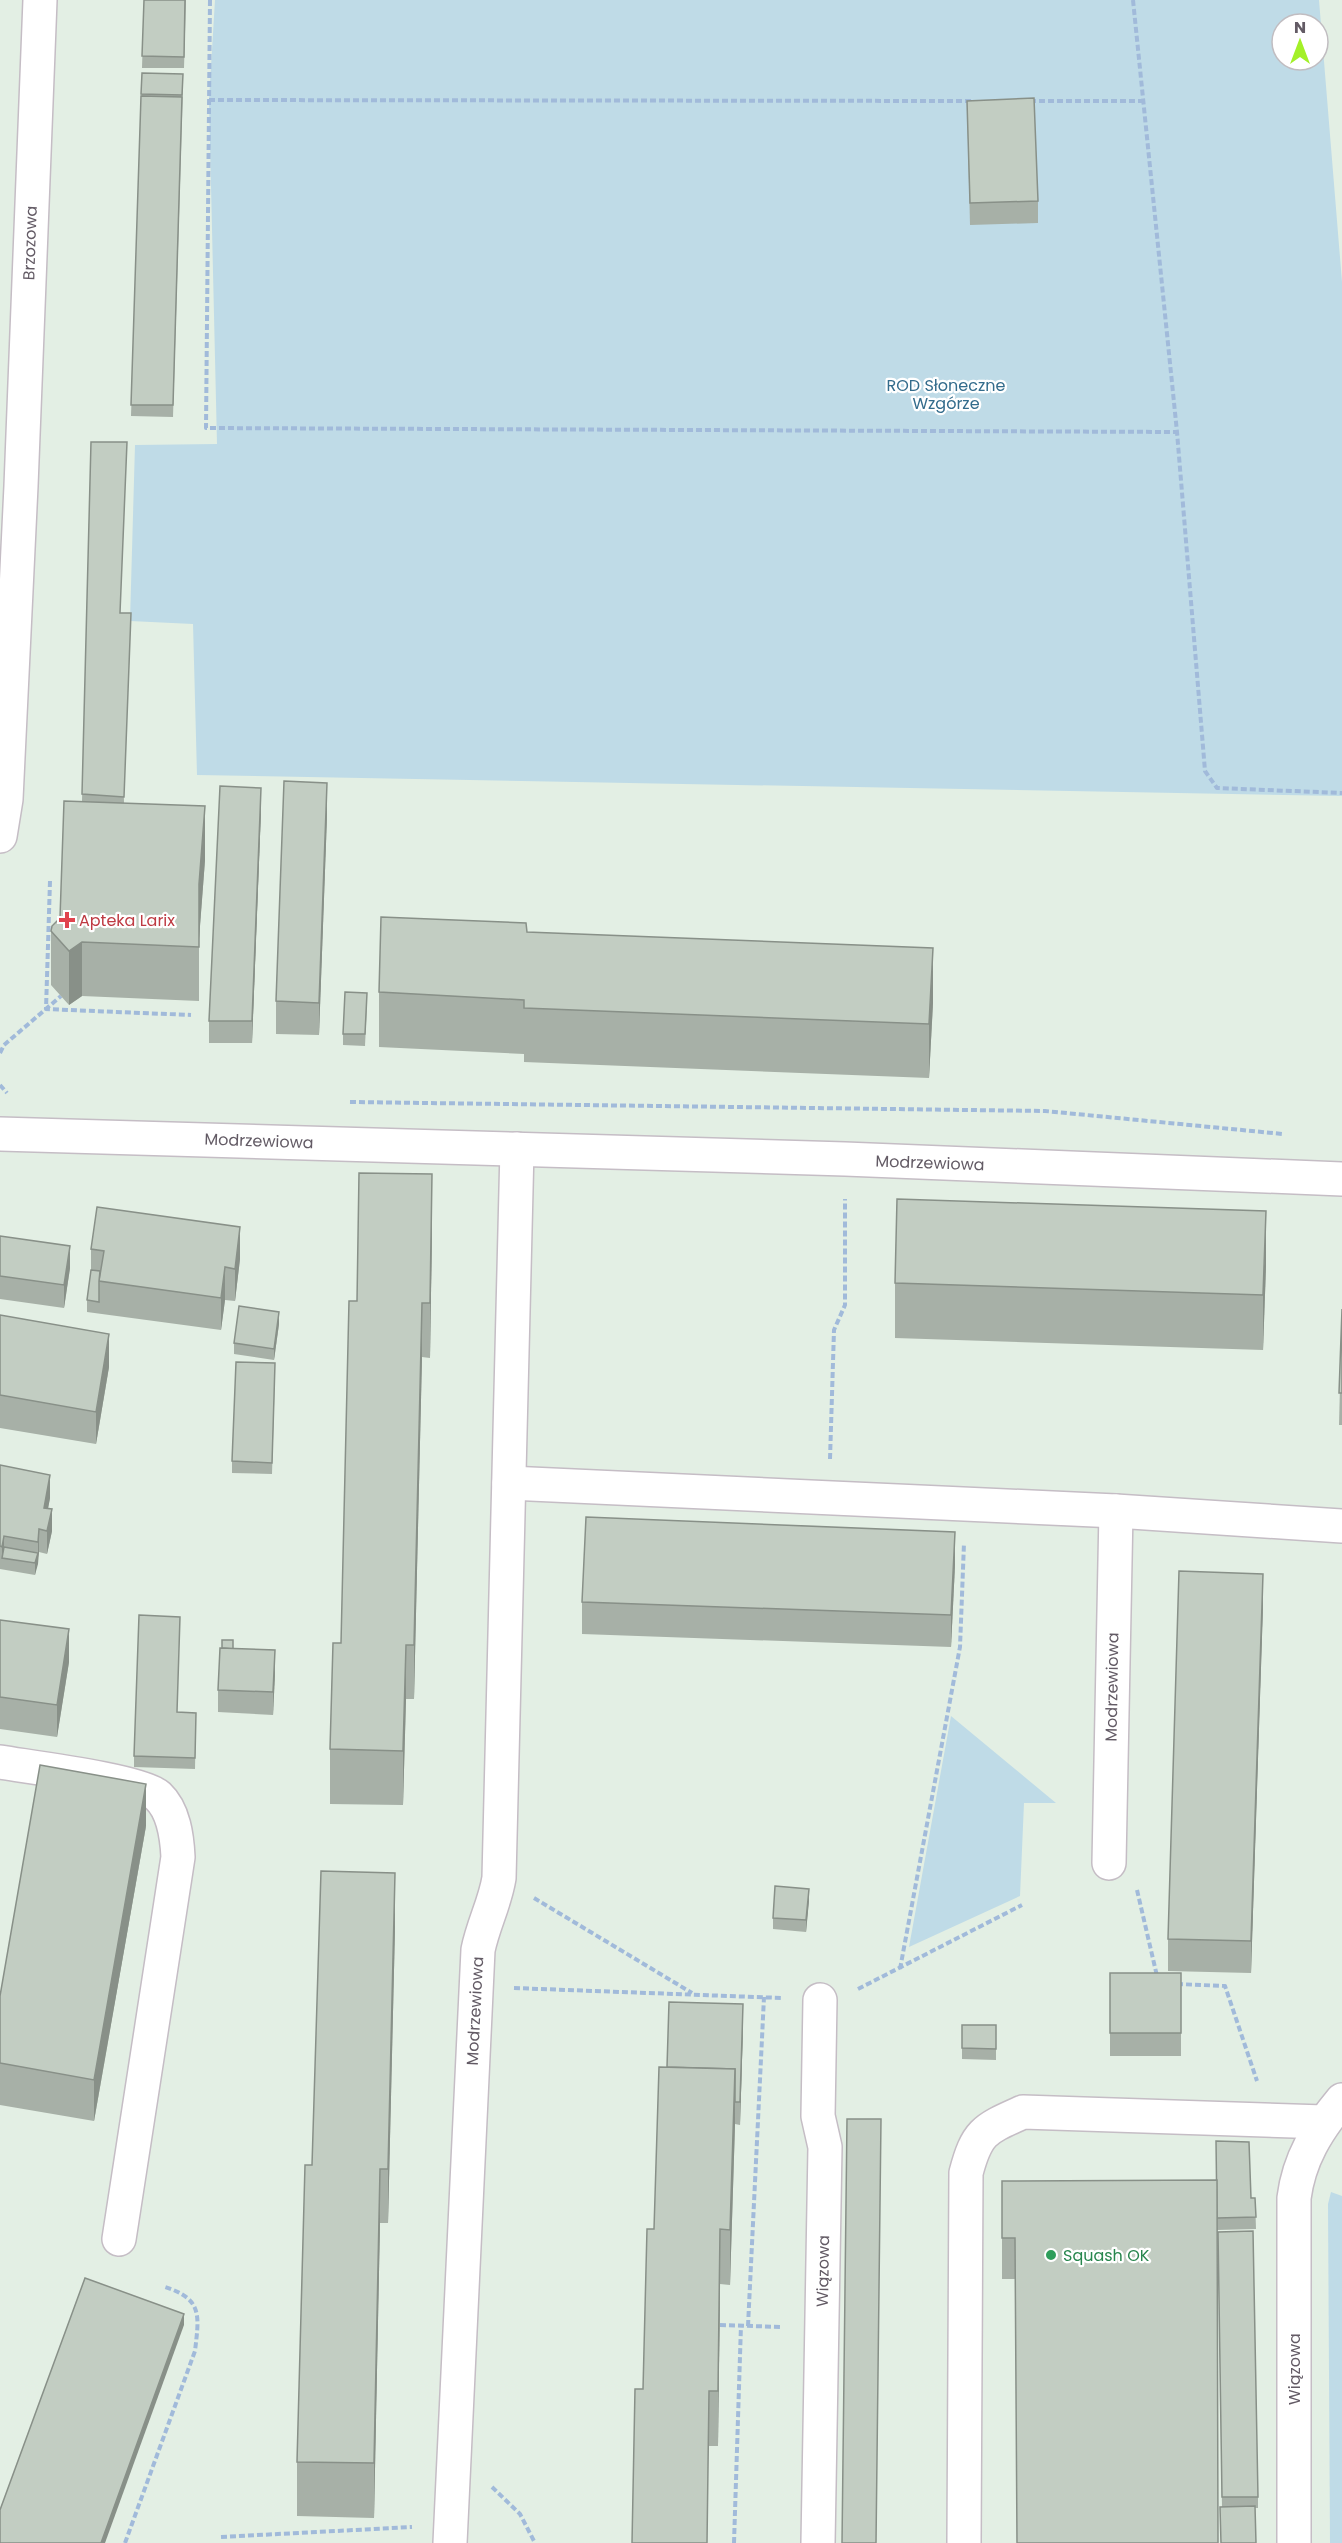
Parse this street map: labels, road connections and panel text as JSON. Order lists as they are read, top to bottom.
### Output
{
  "streets": {
    "street": ["Brzozowa", "Modrzewiowa", "Wiązowa"]
  },
  "parks": ["ROD Słoneczne Wzgórze"],
  "places": {
    "health": ["Apteka Larix"],
    "other": ["Squash OK"]
  },
  "north": "top"
}
